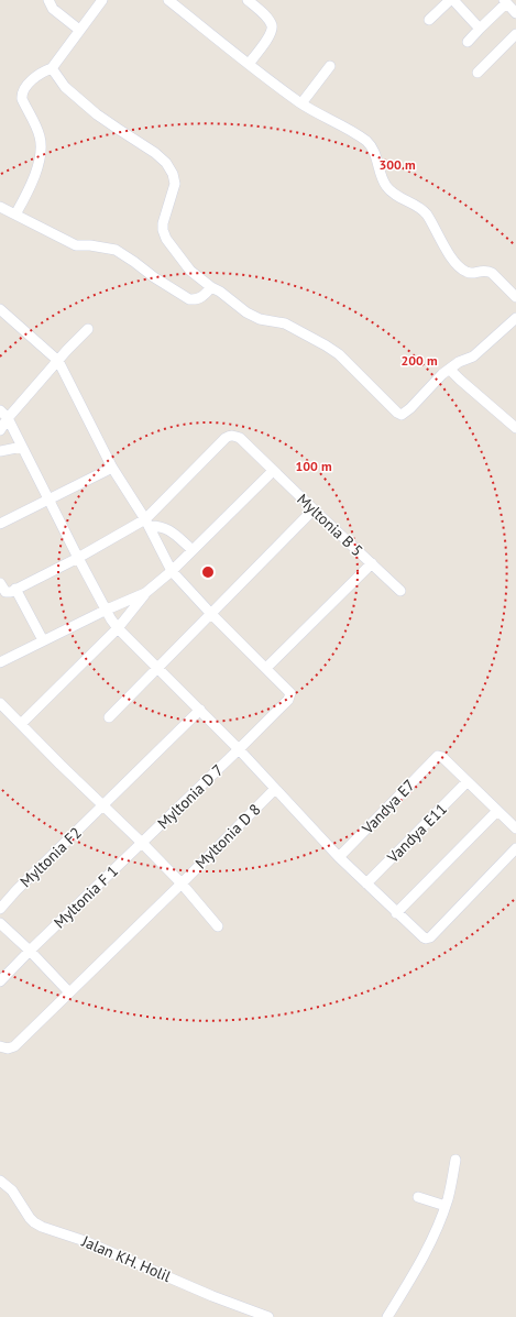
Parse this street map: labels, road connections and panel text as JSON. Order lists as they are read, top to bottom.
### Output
{
  "streets": {
    "street": [
      "Myltonia B 5",
      "Myltonia D 7",
      "Vandya E7",
      "Vandya E11",
      "Myltonia D 8",
      "Myltonia F2",
      "Myltonia F 1",
      "Jalan KH. Holil"
    ]
  },
  "crossings": [
    ["Myltonia B 5", "Myltonia D 7"],
    ["Myltonia D 7", "Myltonia F 1"],
    ["Vandya E7", "Vandya E11"]
  ],
  "rings": ["300 m", "200 m", "100 m"]
}
